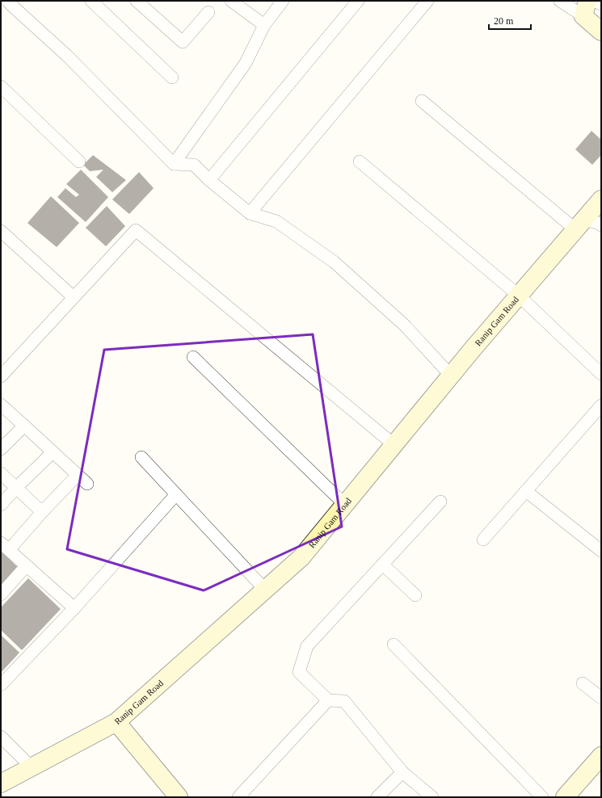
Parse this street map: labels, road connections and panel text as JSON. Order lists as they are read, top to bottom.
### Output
{
  "streets": {
    "street": ["Ranip Gam Road"]
  },
  "scale_bar": "20 m"
}
